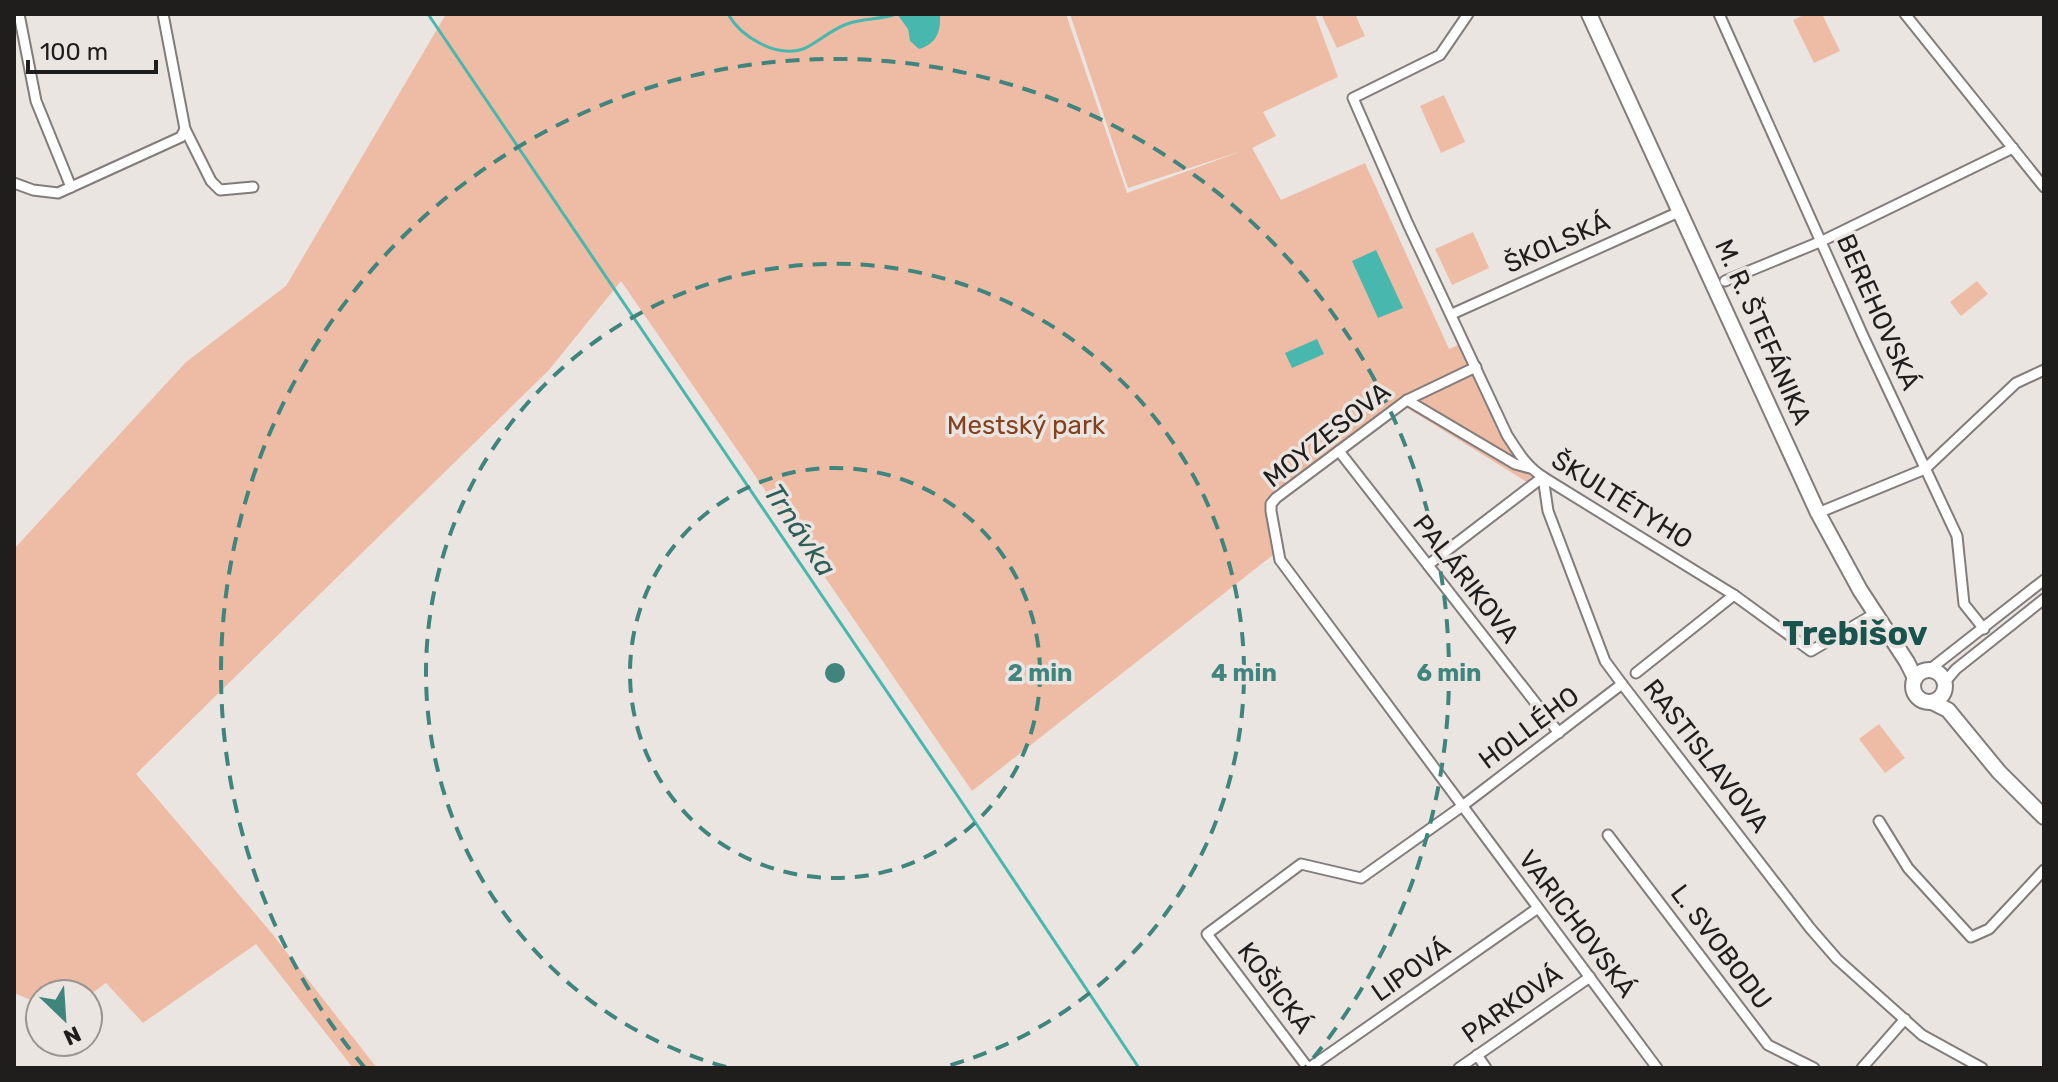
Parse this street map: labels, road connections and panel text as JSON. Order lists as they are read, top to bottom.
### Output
{
  "streets": {
    "street": [
      "ŠKOLSKÁ",
      "BEREHOVSKÁ",
      "M. R. ŠTEFÁNIKA",
      "MOYZESOVA",
      "ŠKULTÉTYHO",
      "PALÁRIKOVA",
      "HOLLÉHO",
      "RASTISLAVOVA",
      "VARICHOVSKÁ",
      "L. SVOBODU",
      "LIPOVÁ",
      "KOŠICKÁ",
      "PARKOVÁ"
    ]
  },
  "crossings": [
    ["ŠKOLSKÁ", "M. R. ŠTEFÁNIKA"],
    ["ŠKOLSKÁ", "ŠKULTÉTYHO"],
    ["M. R. ŠTEFÁNIKA", "ŠKULTÉTYHO"],
    ["MOYZESOVA", "ŠKULTÉTYHO"],
    ["MOYZESOVA", "PALÁRIKOVA"],
    ["MOYZESOVA", "HOLLÉHO"],
    ["MOYZESOVA", "VARICHOVSKÁ"],
    ["ŠKULTÉTYHO", "RASTISLAVOVA"],
    ["PALÁRIKOVA", "HOLLÉHO"],
    ["HOLLÉHO", "RASTISLAVOVA"],
    ["HOLLÉHO", "VARICHOVSKÁ"],
    ["HOLLÉHO", "KOŠICKÁ"],
    ["VARICHOVSKÁ", "LIPOVÁ"],
    ["VARICHOVSKÁ", "PARKOVÁ"],
    ["LIPOVÁ", "KOŠICKÁ"]
  ],
  "districts": ["Trebišov"],
  "water": ["Trnávka"],
  "parks": ["Mestský park"],
  "scale_bar": "100 m",
  "north": "bottom right",
  "rings": ["2 min", "4 min", "6 min"]
}
